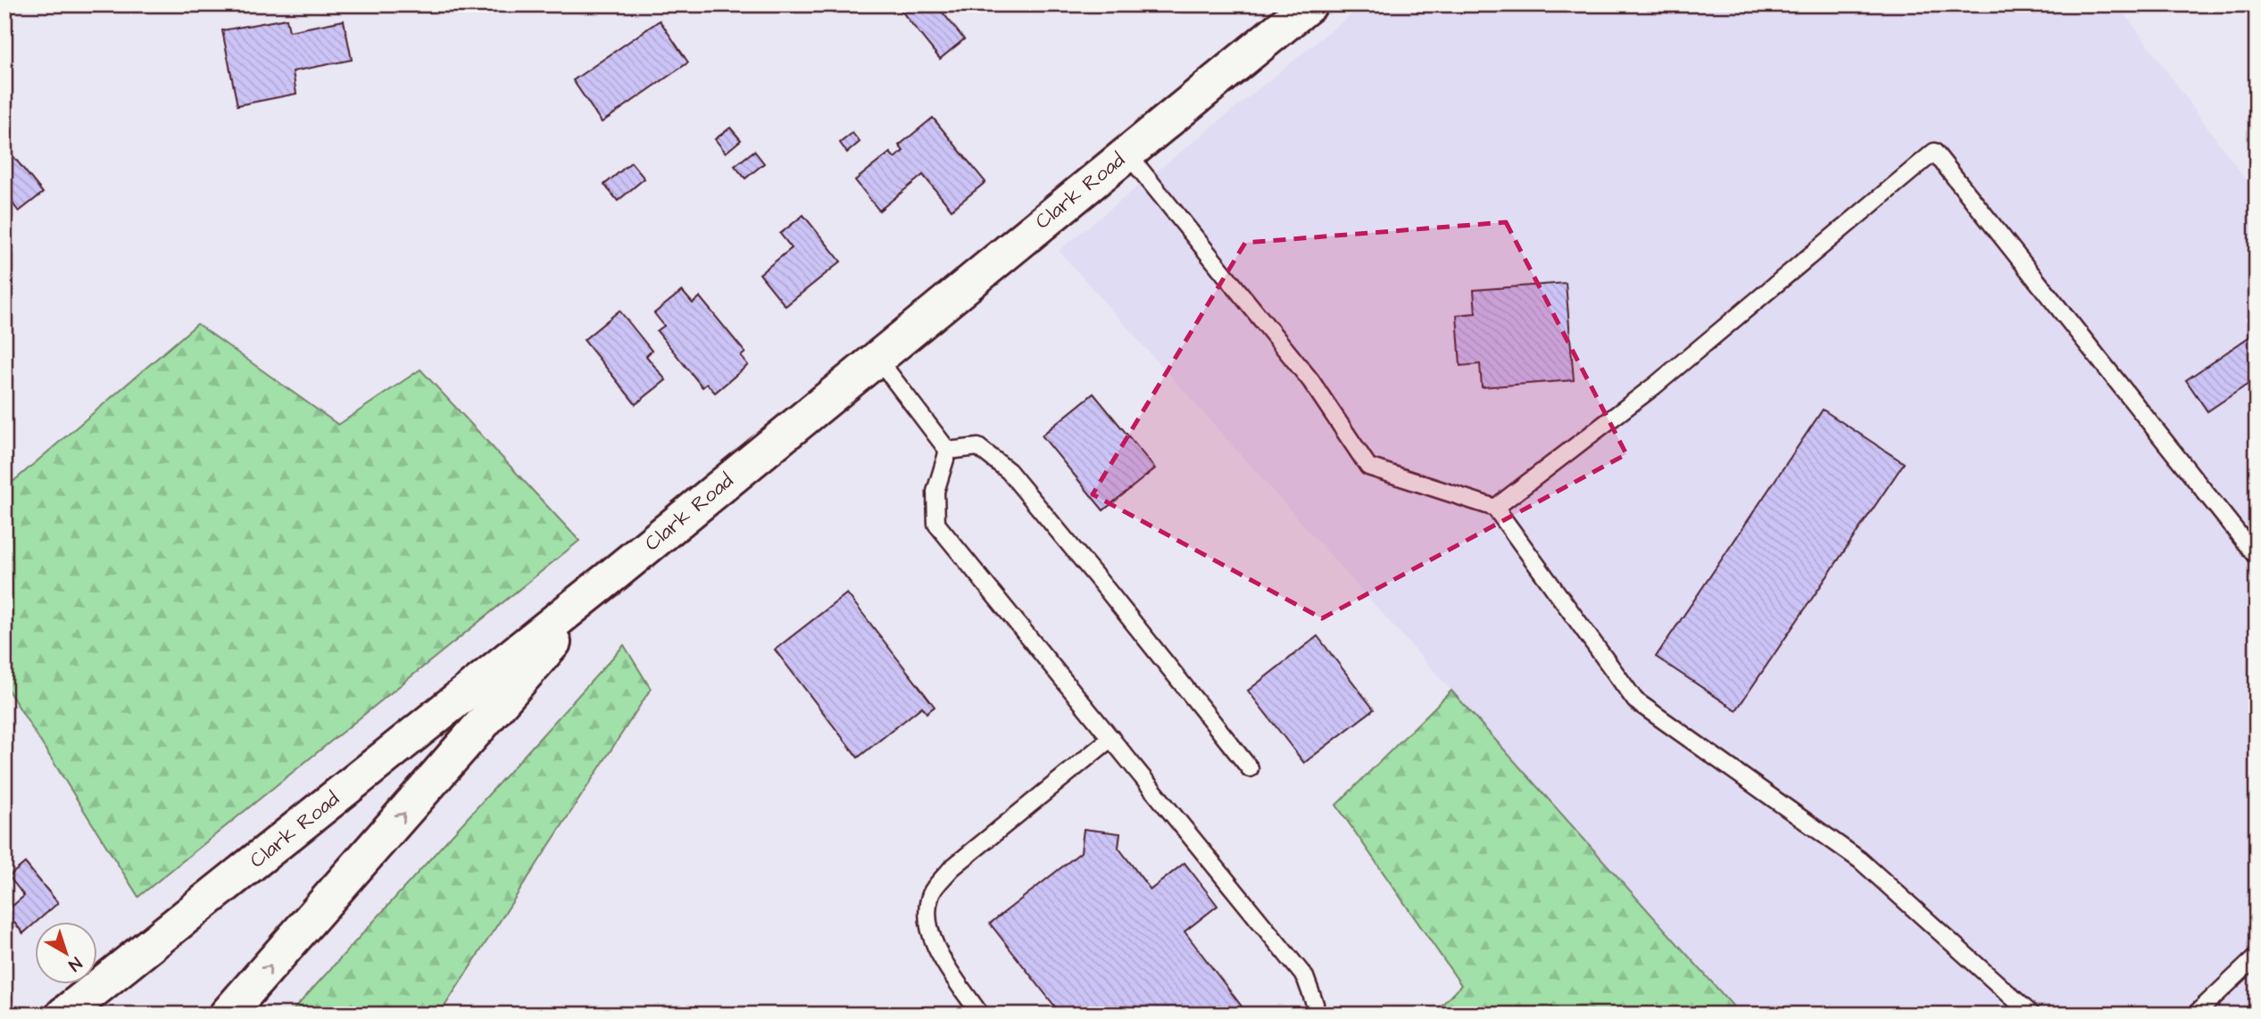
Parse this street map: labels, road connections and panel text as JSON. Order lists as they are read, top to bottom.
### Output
{
  "streets": {
    "street": ["Clark Road"]
  },
  "north": "bottom right"
}
